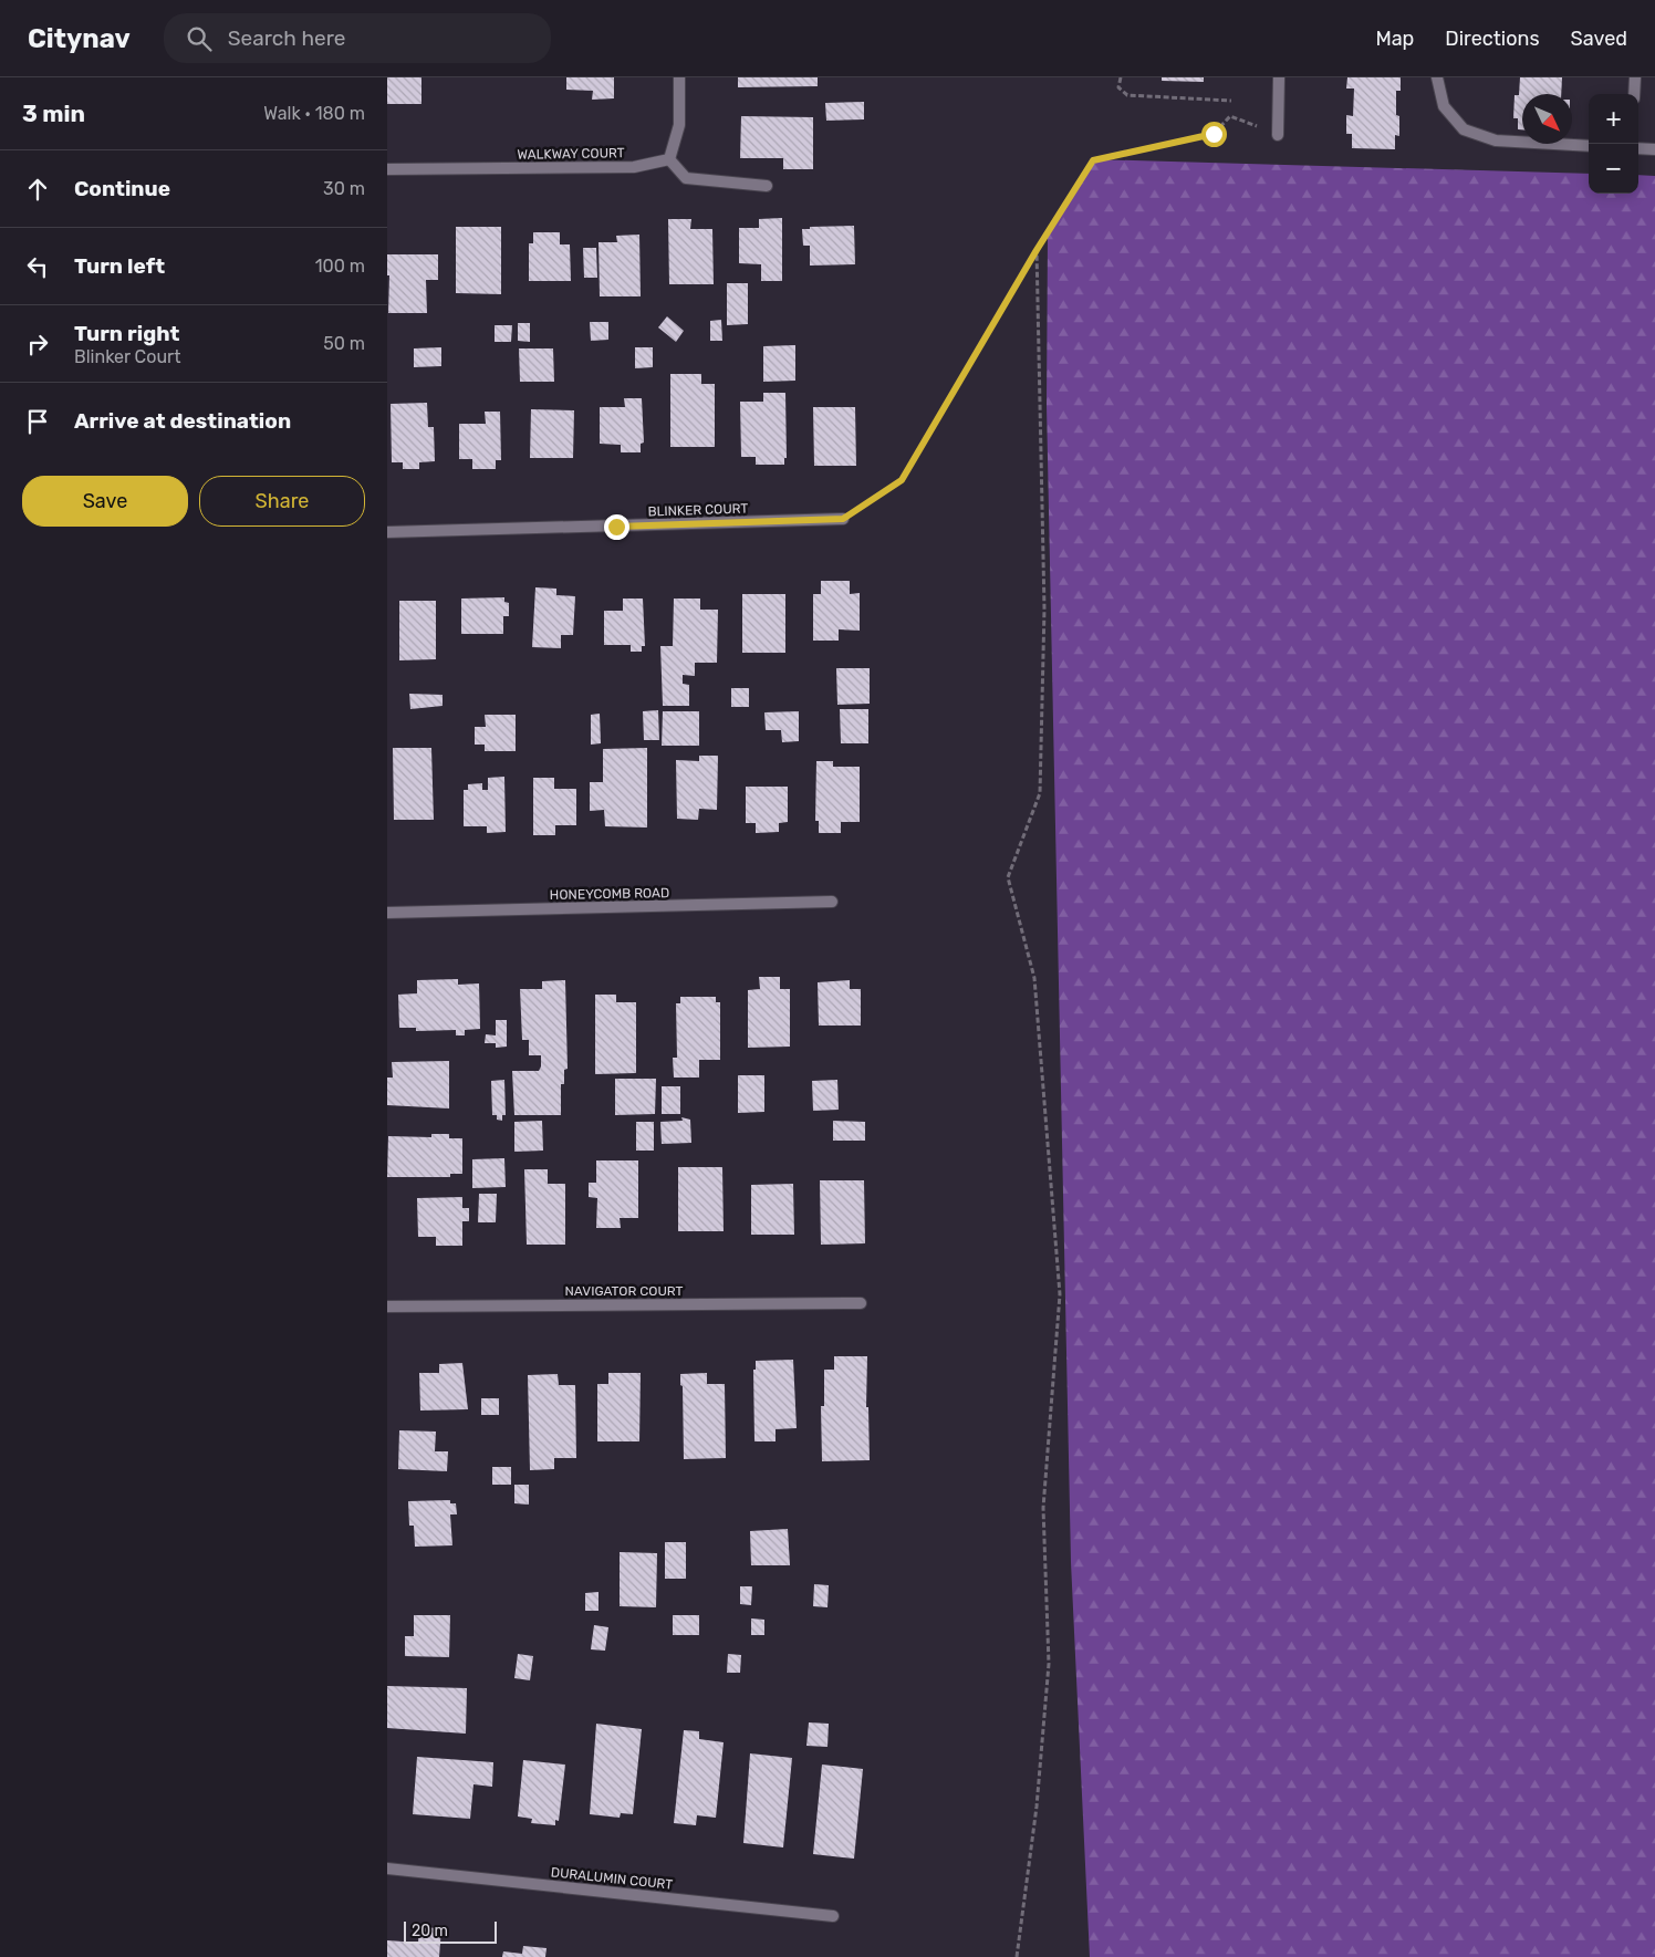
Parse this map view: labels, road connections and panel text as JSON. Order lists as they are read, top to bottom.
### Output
{
  "streets": {
    "street": [
      "WALKWAY COURT",
      "BLINKER COURT",
      "HONEYCOMB ROAD",
      "NAVIGATOR COURT",
      "DURALUMIN COURT"
    ]
  },
  "scale_bar": "20 m",
  "north": "bottom right",
  "page": {
    "header": "Citynav",
    "search": "Search here",
    "nav": ["Map", "Directions", "Saved"],
    "heading": ["3 min", "Walk · 180 m"],
    "map_buttons": ["+", "−"],
    "list": [
      ["Continue", "30 m"],
      ["Turn left", "100 m"],
      ["Turn right", "Blinker Court", "50 m"],
      "Arrive at destination"
    ],
    "buttons": ["Save", "Share"],
    "scale": "20 m"
  }
}
